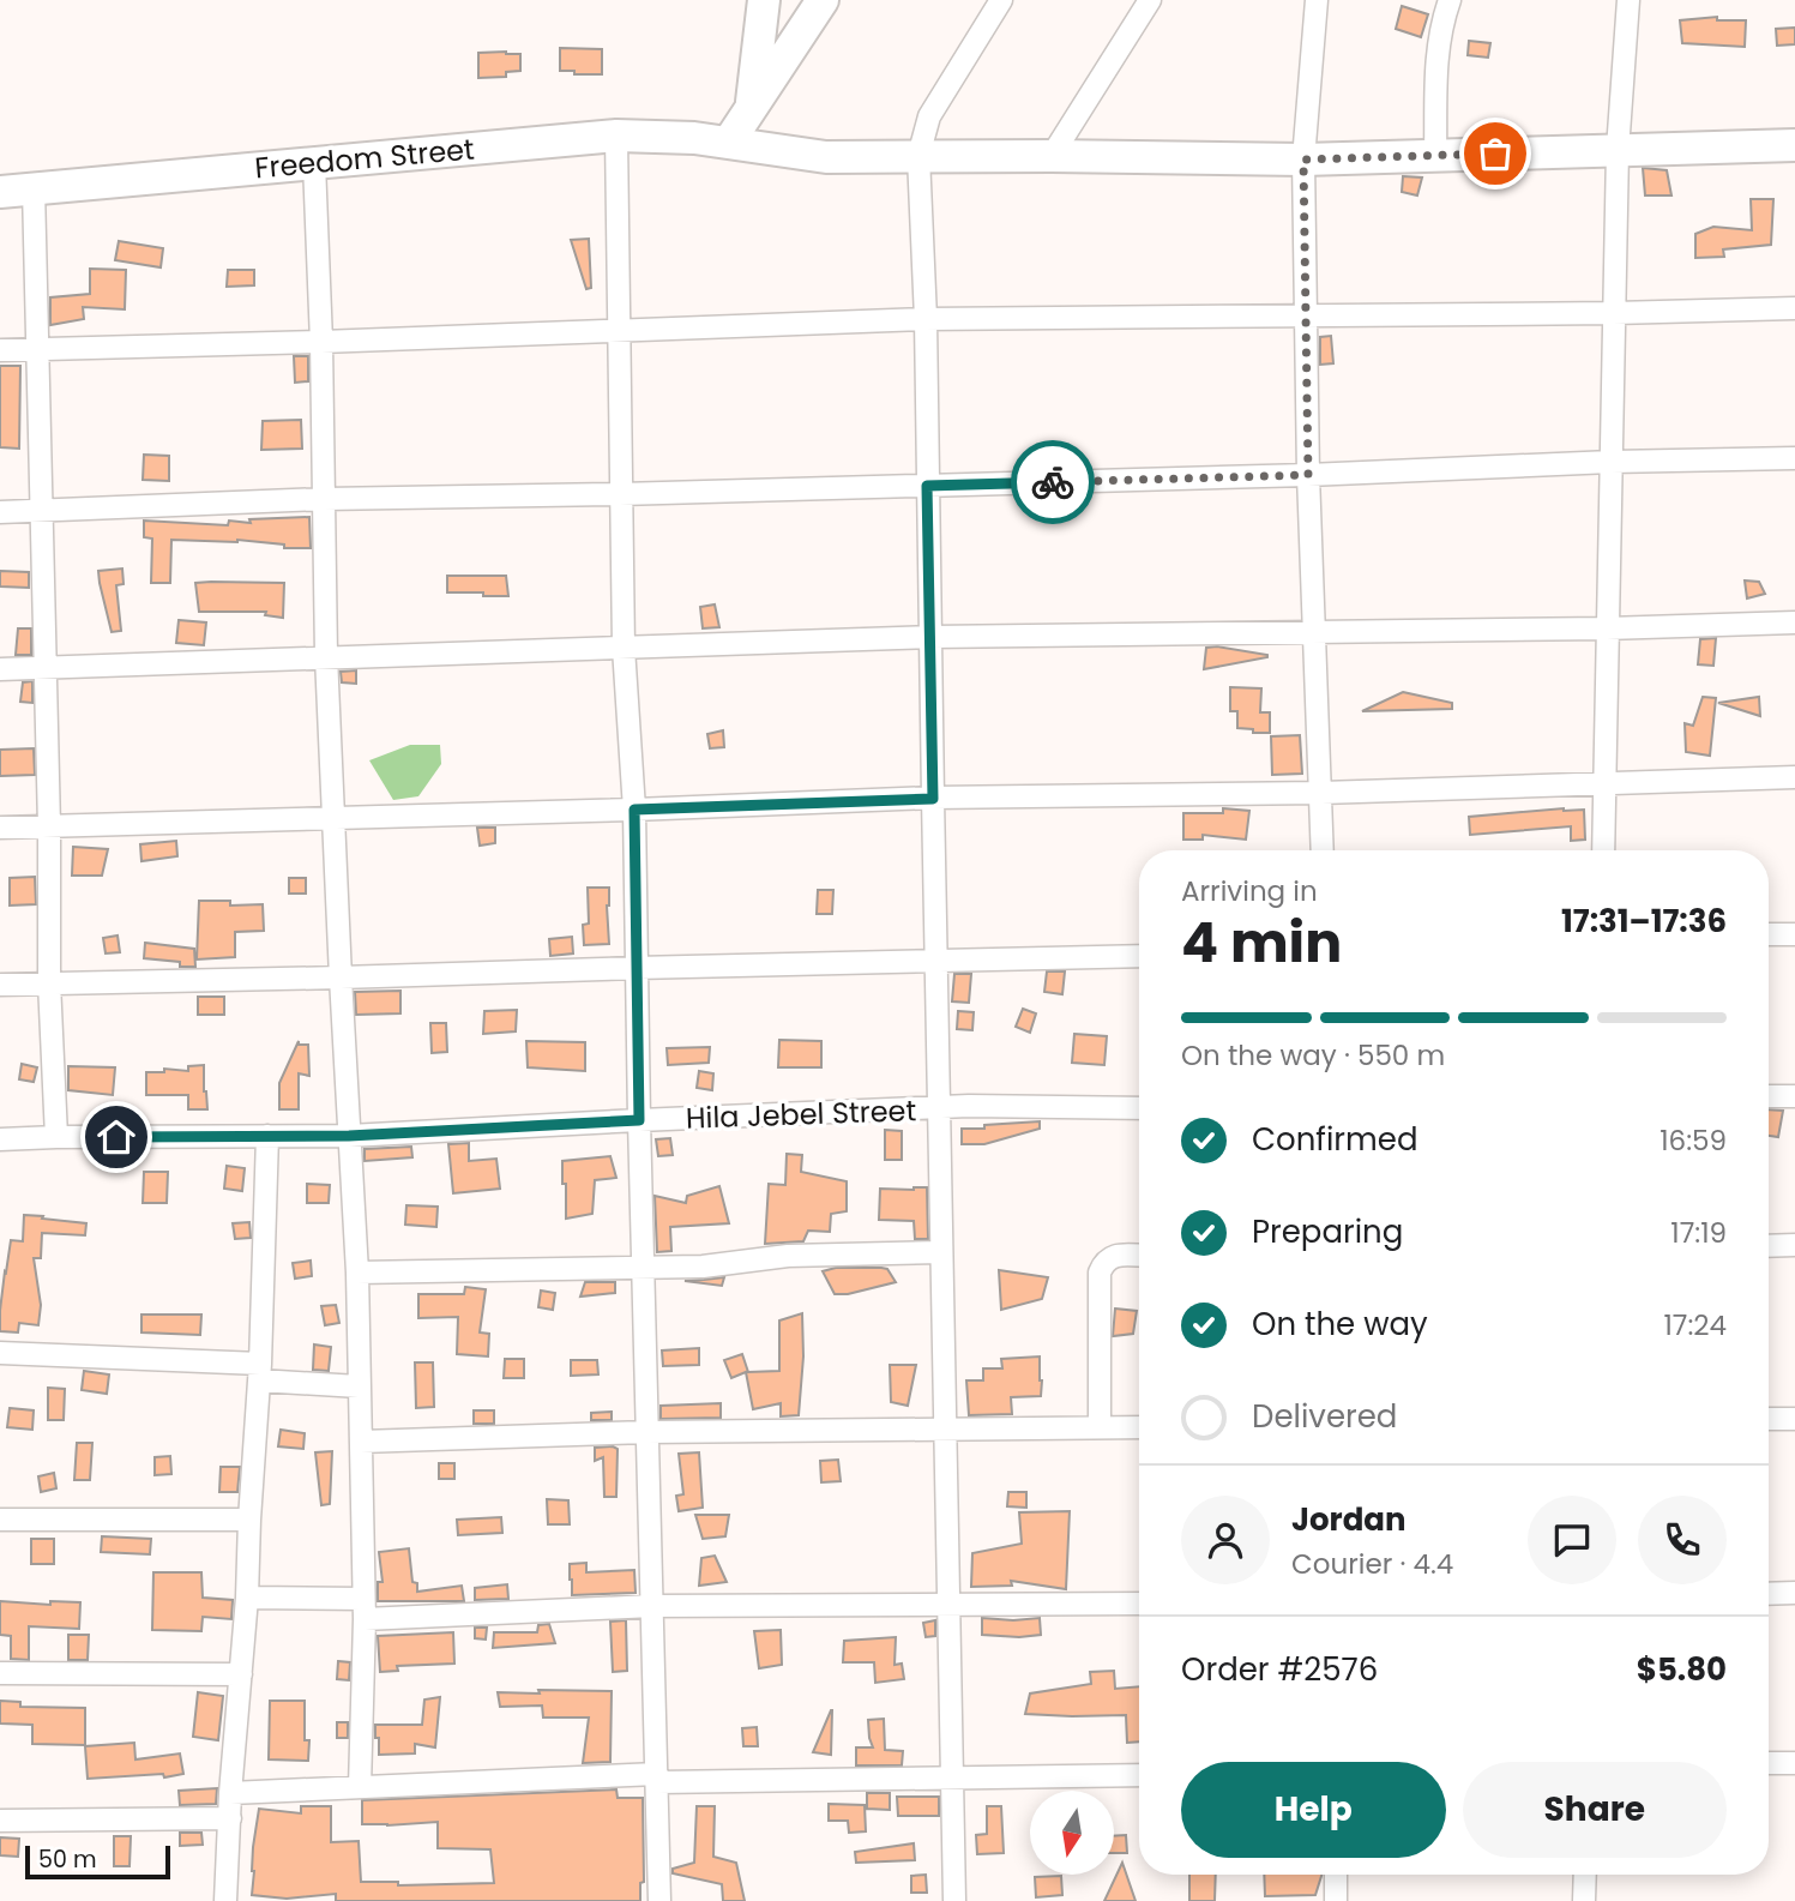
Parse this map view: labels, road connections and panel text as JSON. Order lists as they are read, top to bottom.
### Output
{
  "streets": {
    "street": ["Freedom Street", "Hila Jebel Street"]
  },
  "scale_bar": "50 m",
  "north": "bottom",
  "page": {
    "heading": ["4 min", "Arriving in", "17:31–17:36"],
    "panel": [
      "Jordan",
      "Courier · 4.4",
      "Order #2576",
      "$5.80"
    ],
    "bar": "On the way · 550 m",
    "list": [
      ["Confirmed", "16:59"],
      ["Preparing", "17:19"],
      ["On the way", "17:24"],
      "Delivered"
    ],
    "buttons": ["Help", "Share"],
    "scale": "50 m"
  }
}
